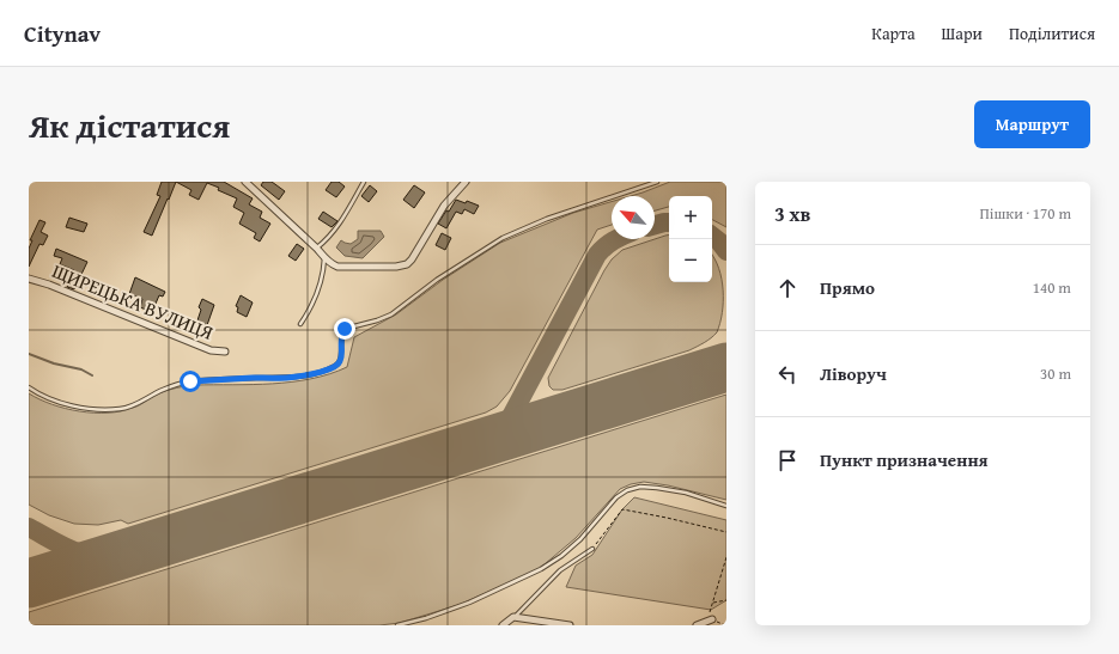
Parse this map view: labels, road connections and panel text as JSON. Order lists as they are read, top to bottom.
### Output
{
  "streets": {
    "street": ["ЩИРЕЦЬКА ВУЛИЦЯ"]
  },
  "north": "top left",
  "page": {
    "header": "Citynav",
    "nav": ["Карта", "Шари", "Поділитися"],
    "title": "Як дістатися",
    "buttons": "Маршрут",
    "heading": ["3 хв", "Пішки · 170 m"],
    "map_buttons": ["+", "−"],
    "list": [
      ["Прямо", "140 m"],
      ["Ліворуч", "30 m"],
      "Пункт призначення"
    ]
  }
}
